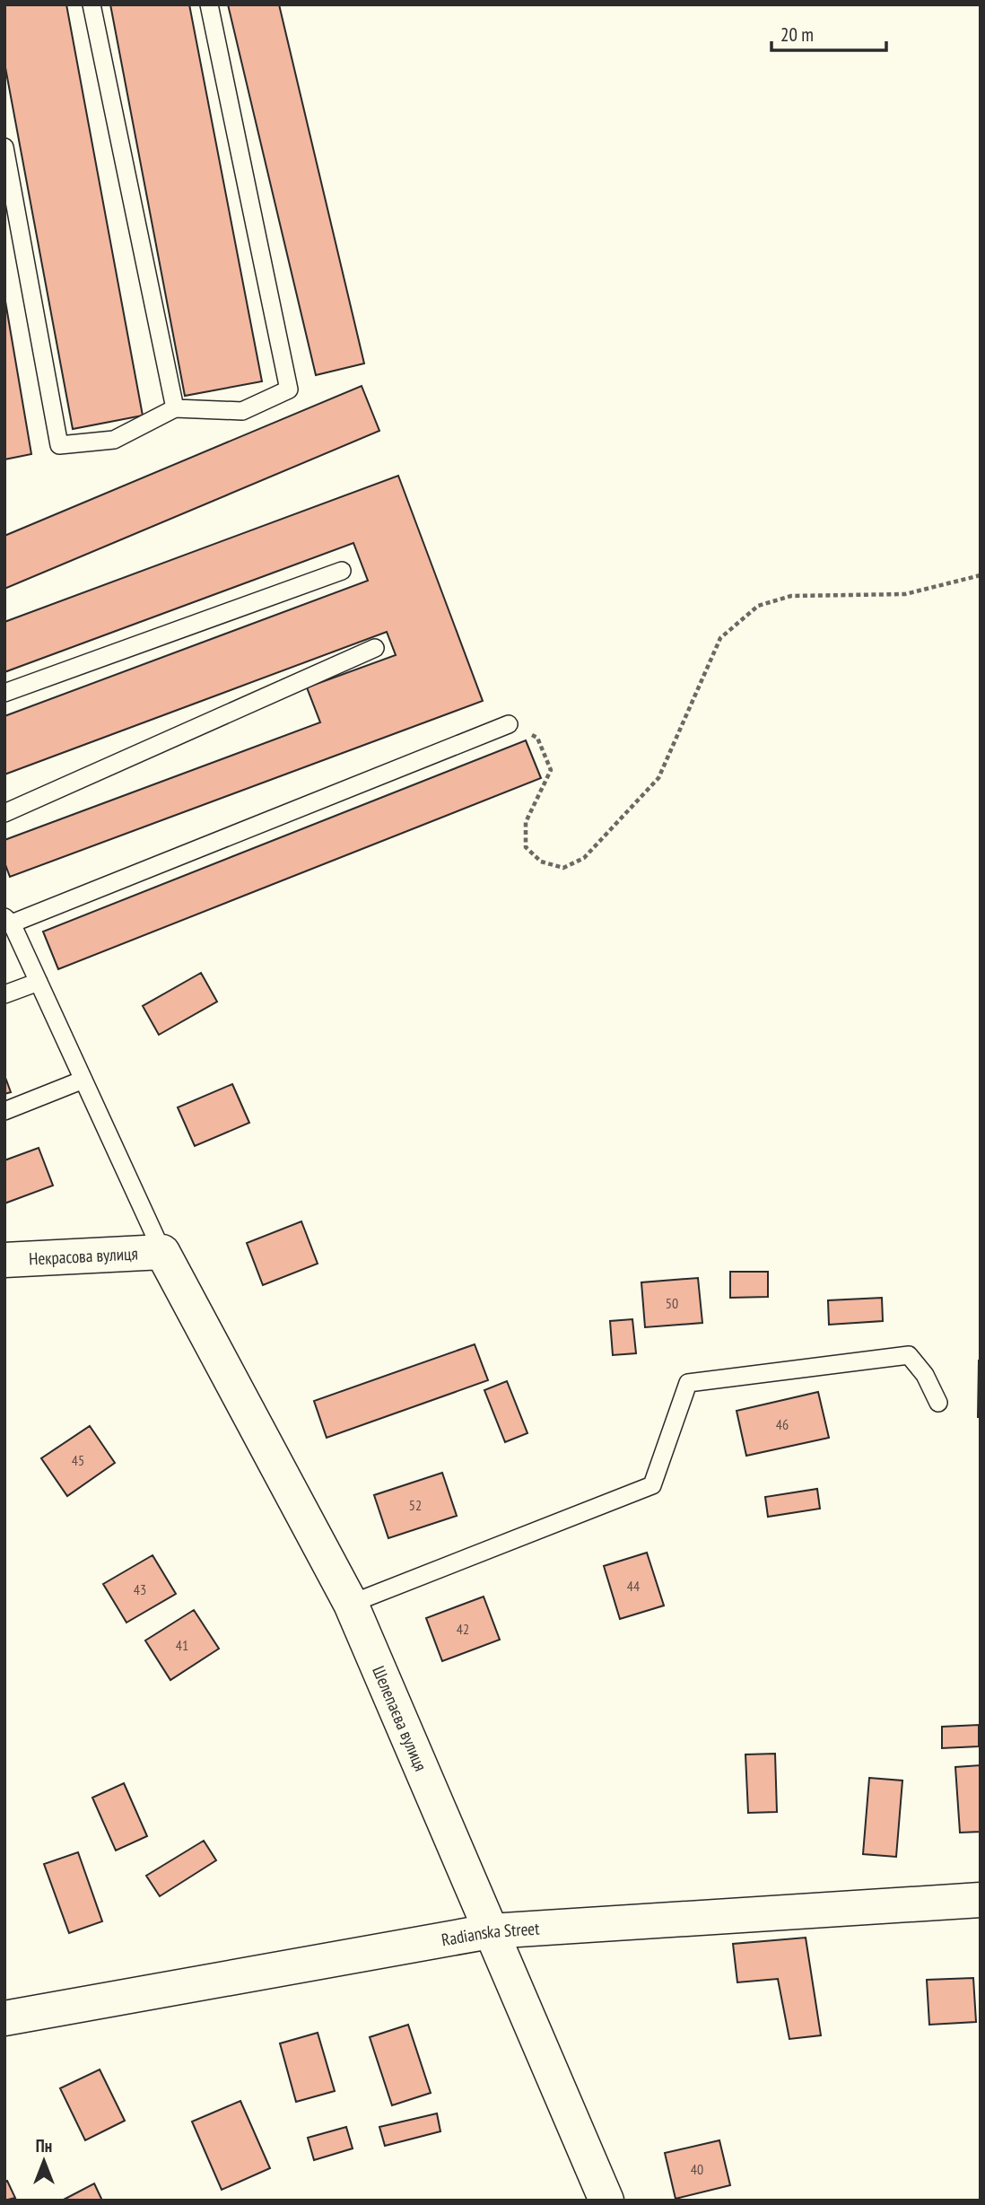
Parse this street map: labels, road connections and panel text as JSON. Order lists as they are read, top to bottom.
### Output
{
  "streets": {
    "street": ["Некрасова вулиця", "Шелепаєва вулиця", "Radianska Street"]
  },
  "crossings": [
    ["Некрасова вулиця", "Шелепаєва вулиця"],
    ["Шелепаєва вулиця", "Radianska Street"]
  ],
  "house_numbers": [
    "50",
    "46",
    "45",
    "52",
    "44",
    "43",
    "42",
    "41",
    "40"
  ],
  "scale_bar": "20 m",
  "north": "top"
}
